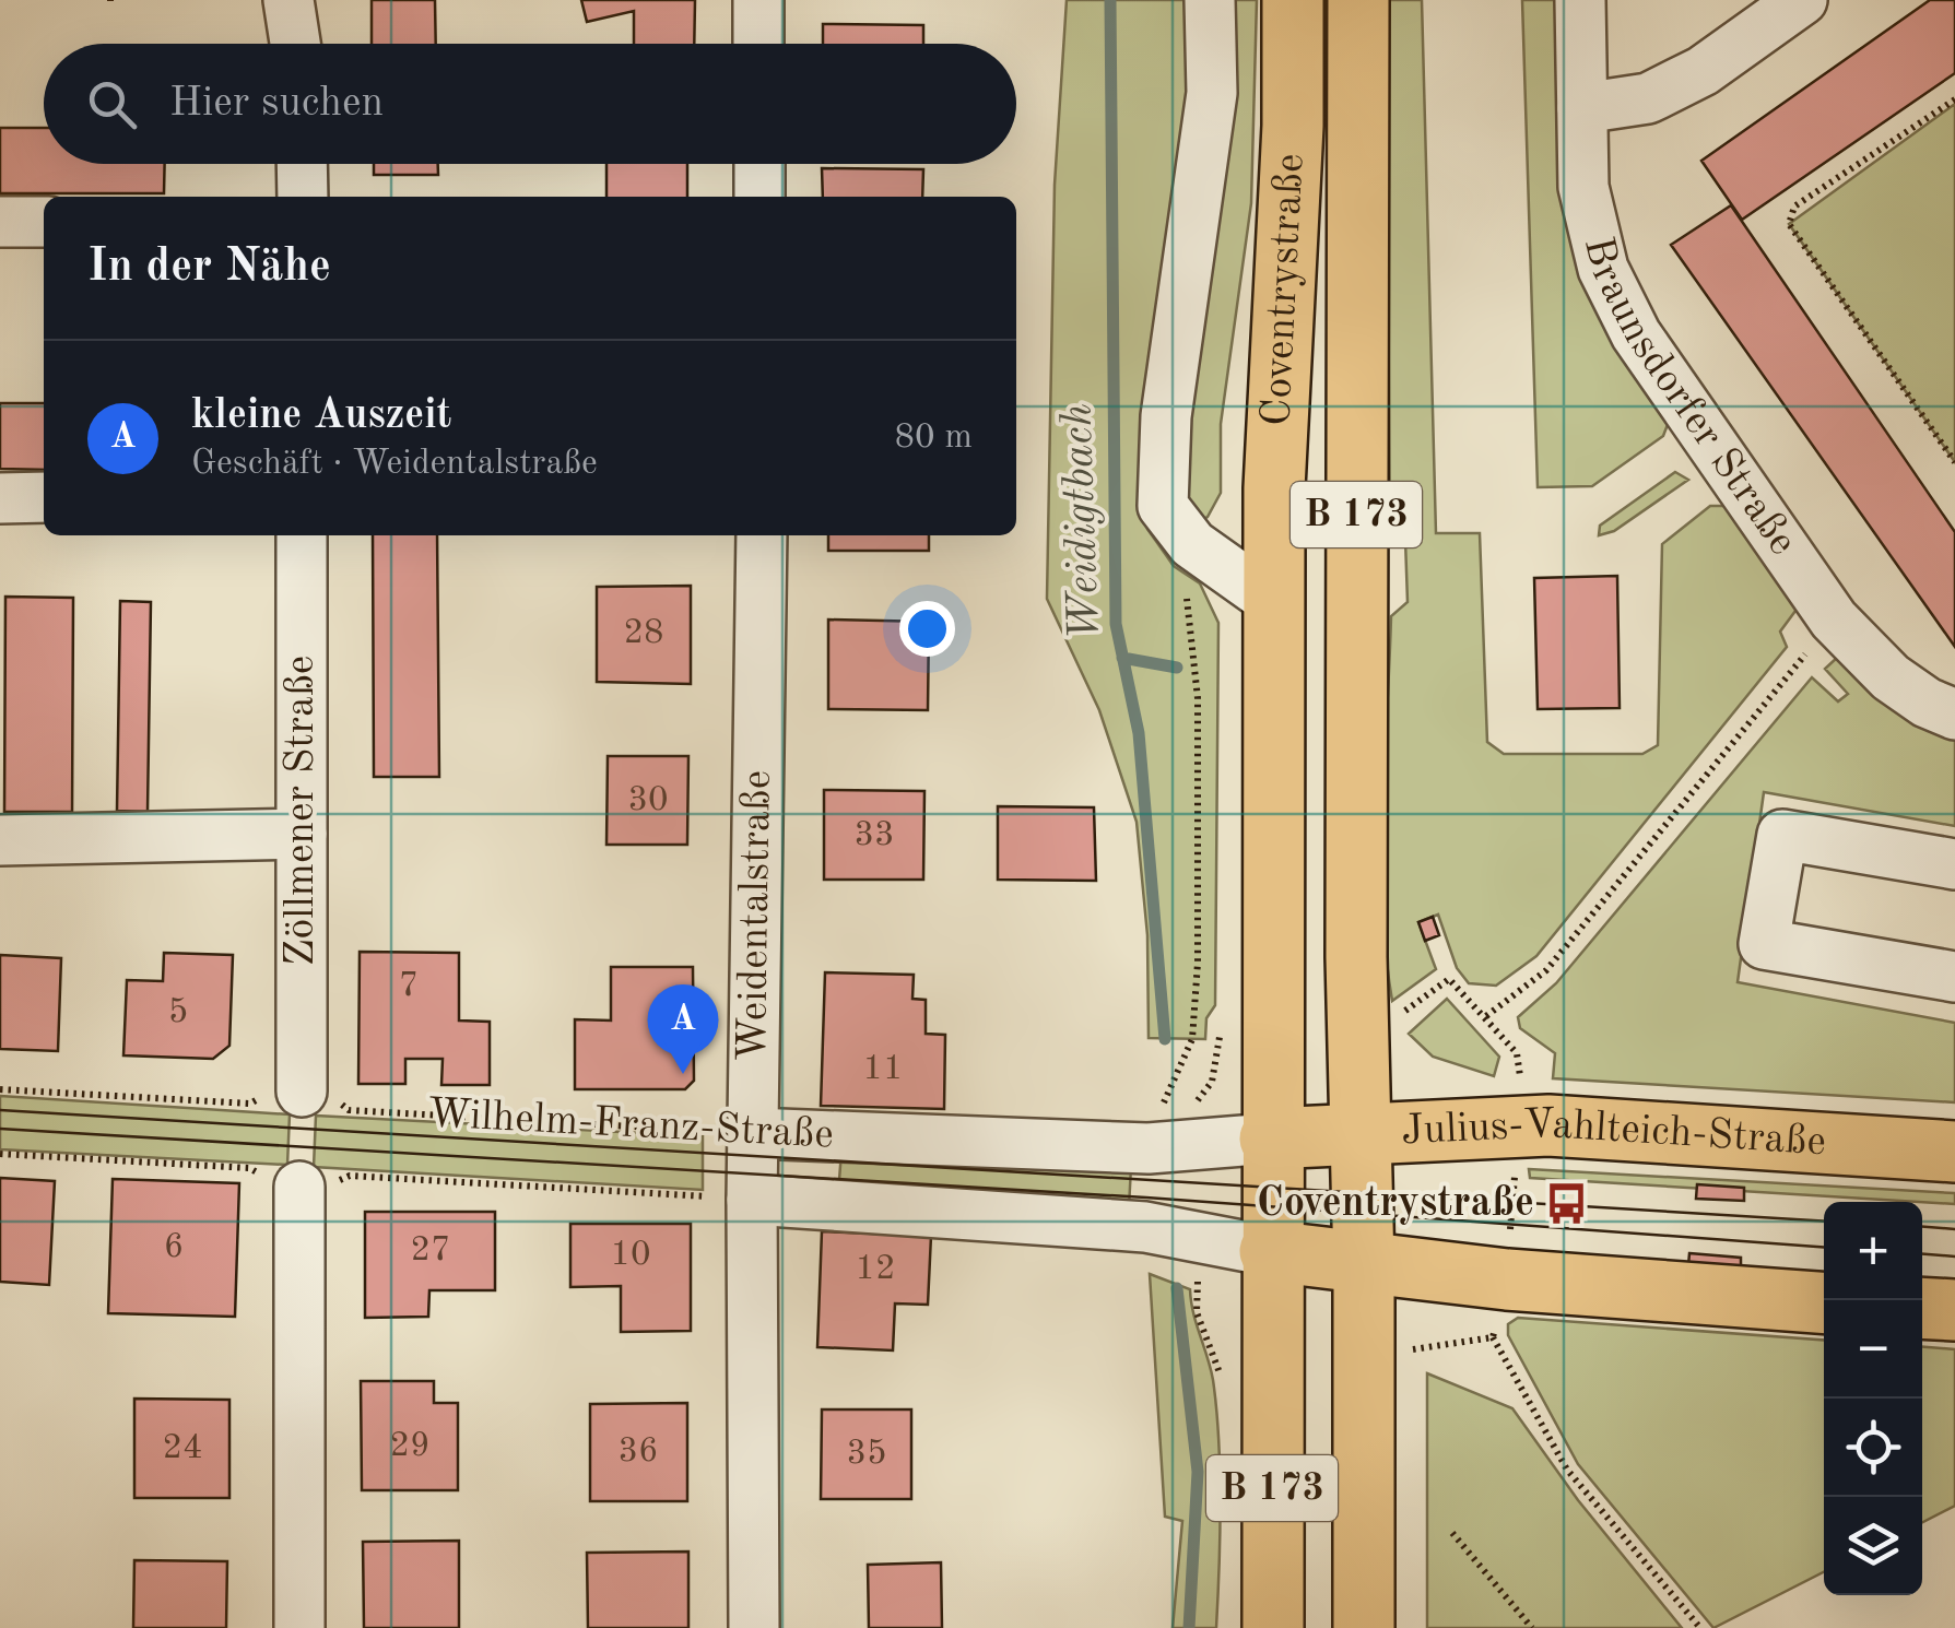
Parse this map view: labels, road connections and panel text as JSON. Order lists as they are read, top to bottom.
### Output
{
  "streets": {
    "main road": ["Coventrystraße", "B 173", "Julius-Vahlteich-Straße"],
    "street": [
      "Braunsdorfer Straße",
      "Zöllmener Straße",
      "Weidentalstraße",
      "Wilhelm-Franz-Straße"
    ]
  },
  "crossings": [
    ["Coventrystraße", "Wilhelm-Franz-Straße"],
    ["Coventrystraße", "Julius-Vahlteich-Straße"],
    ["Zöllmener Straße", "Wilhelm-Franz-Straße"],
    ["Weidentalstraße", "Wilhelm-Franz-Straße"],
    ["Wilhelm-Franz-Straße", "Julius-Vahlteich-Straße"]
  ],
  "water": ["Weidigtbach"],
  "places": {
    "bus stop": ["Coventrystraße"]
  },
  "house_numbers": [
    "28",
    "30",
    "33",
    "7",
    "5",
    "11",
    "6",
    "27",
    "10",
    "12",
    "29",
    "24",
    "36",
    "35"
  ],
  "page": {
    "search": "Hier suchen",
    "heading": "In der Nähe",
    "list": [
      {
        "mark": "A",
        "name": "kleine Auszeit",
        "note": "Geschäft · Weidentalstraße",
        "value": "80 m"
      }
    ],
    "pins": "A",
    "map_buttons": ["+", "−"]
  }
}
